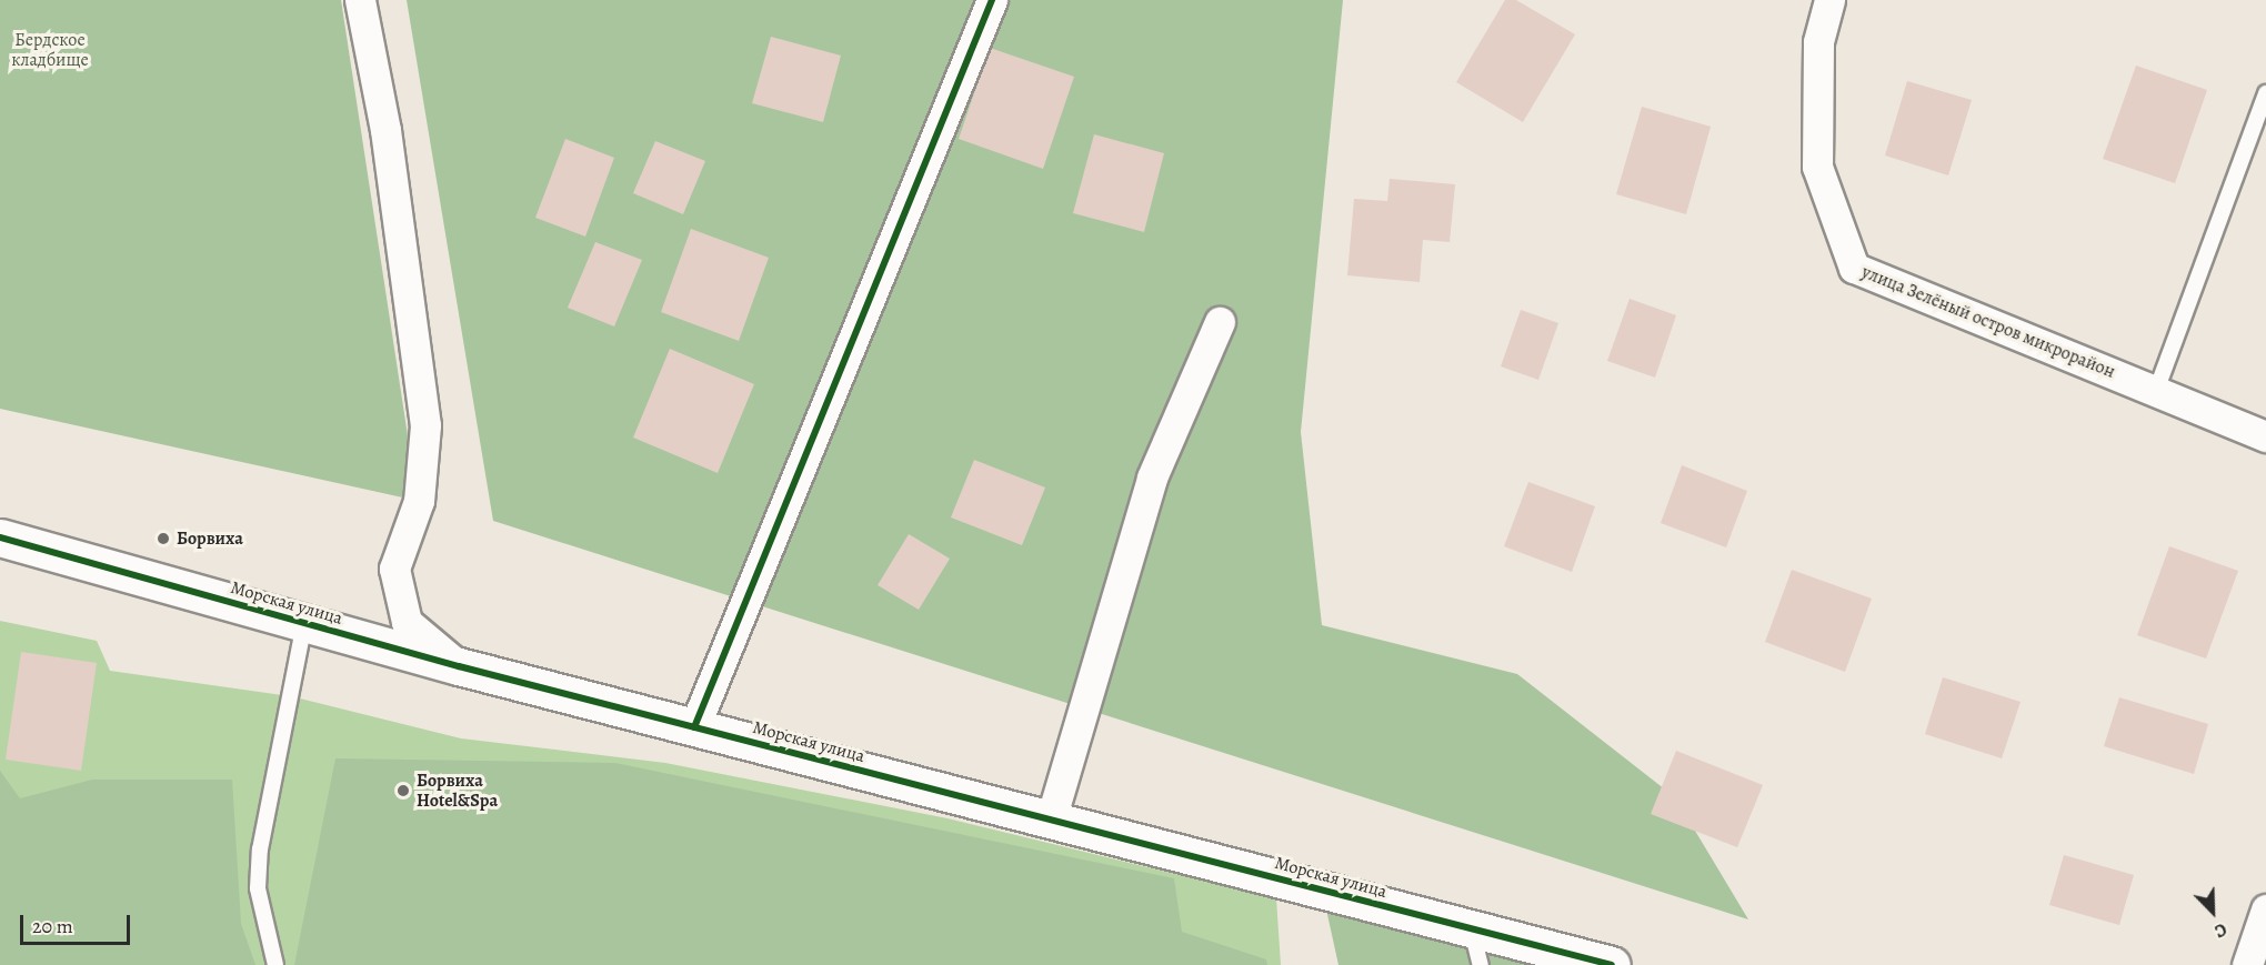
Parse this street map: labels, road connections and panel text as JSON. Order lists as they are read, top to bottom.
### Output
{
  "streets": {
    "street": ["улица Зелёный остров микрорайон", "Морская улица"]
  },
  "parks": ["Бердское кладбище"],
  "places": ["Борвиха", "Борвиха Hotel&Spa"],
  "scale_bar": "20 m",
  "north": "bottom right"
}
